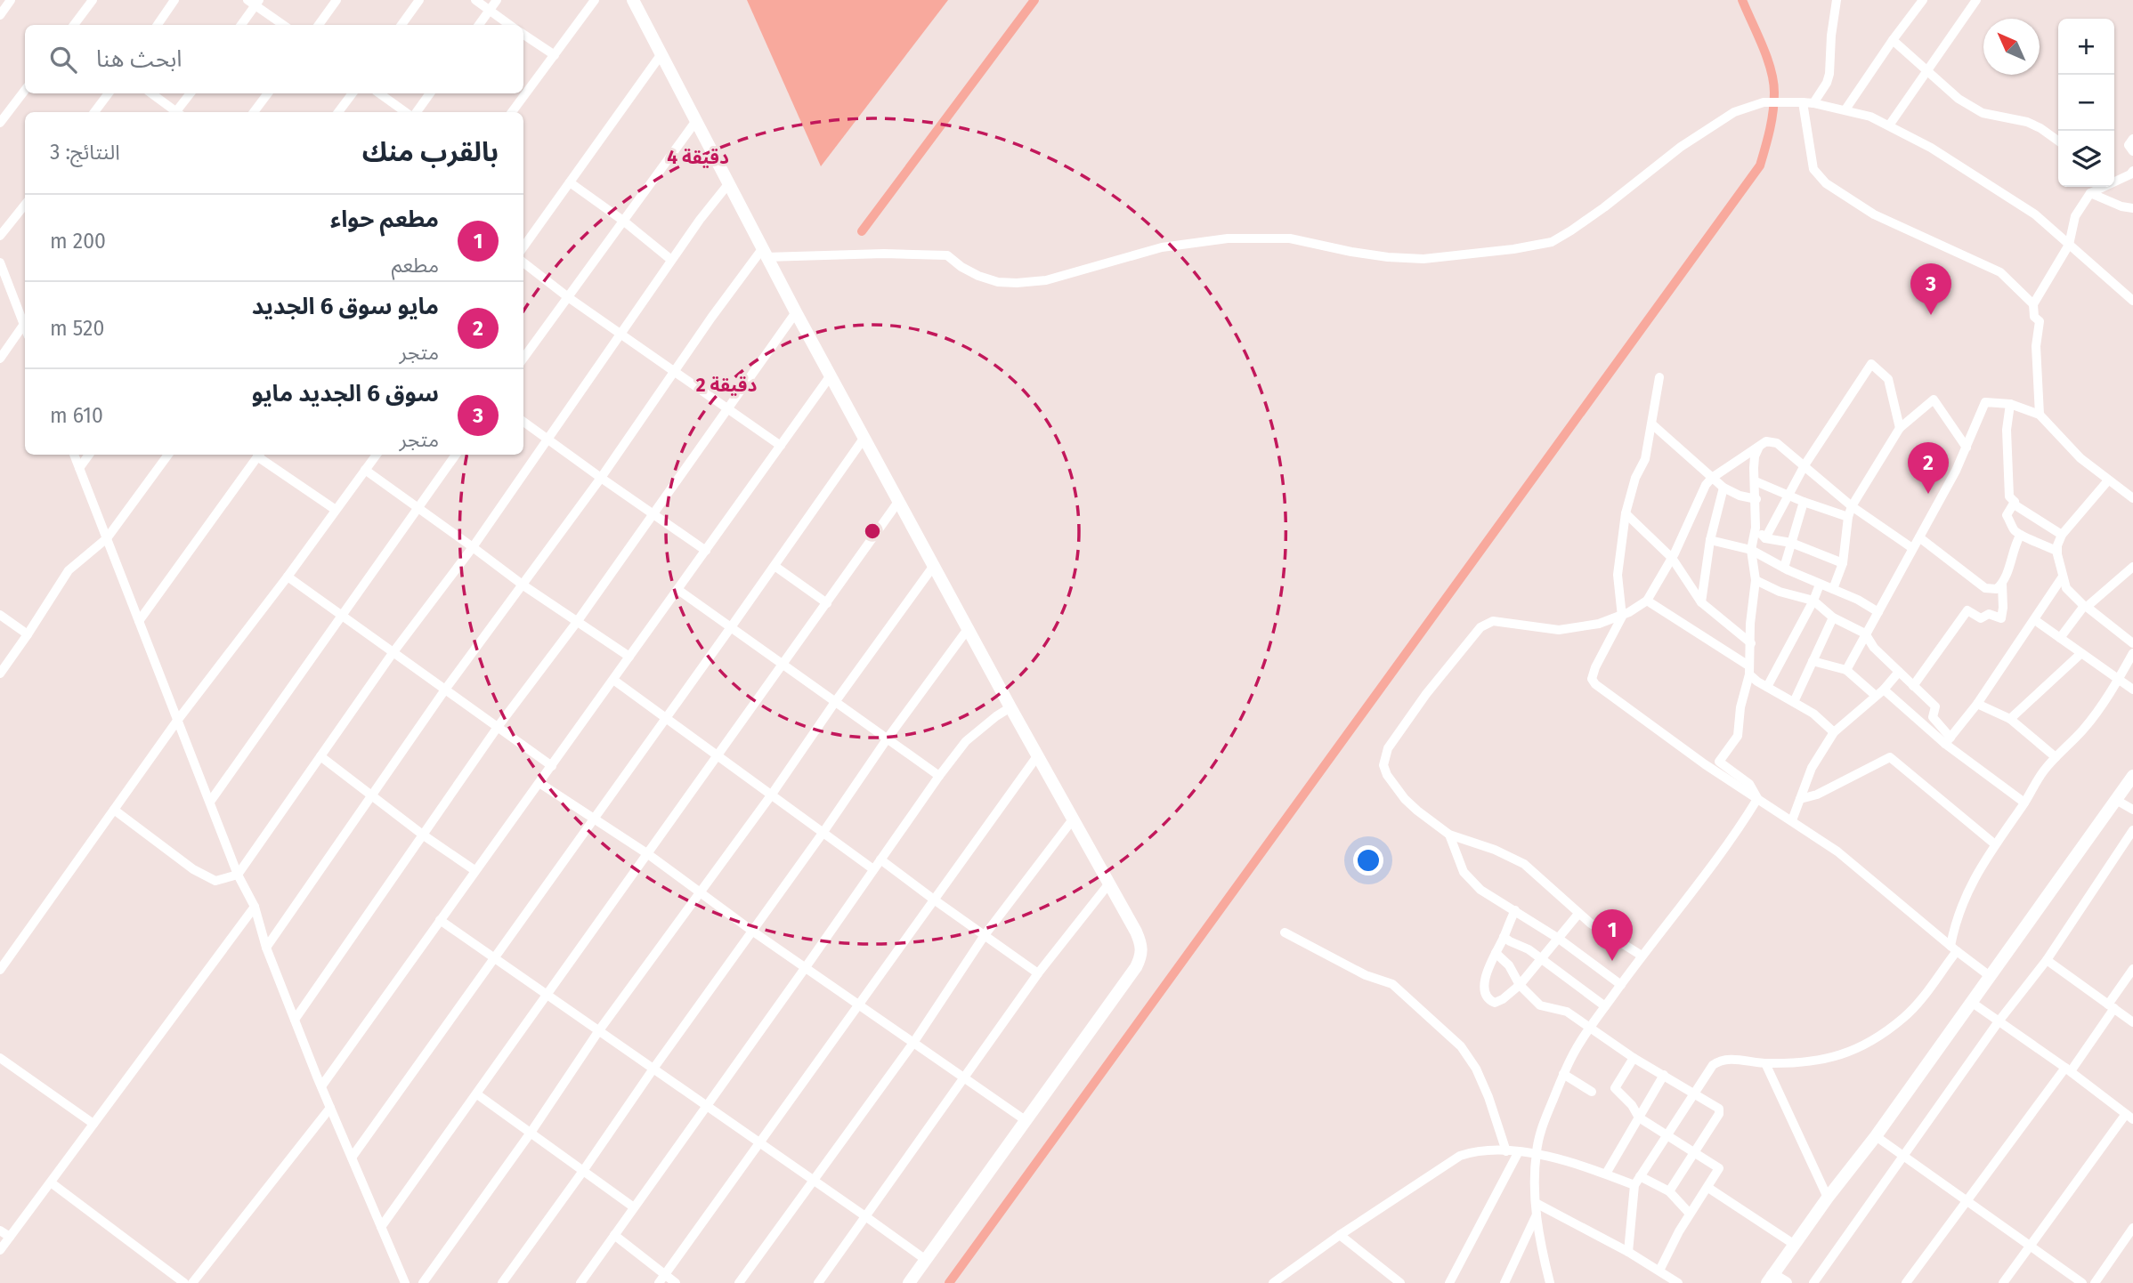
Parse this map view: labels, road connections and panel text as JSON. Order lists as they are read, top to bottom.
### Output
{
  "north": "top left",
  "page": {
    "map_buttons": ["+", "−"],
    "search": "ابحث هنا",
    "heading": ["بالقرب منك", "النتائج: 3"],
    "list": [
      {
        "mark": "1",
        "name": "مطعم حواء",
        "note": "مطعم",
        "value": "200 m"
      },
      {
        "mark": "2",
        "name": "مايو سوق 6 الجديد",
        "note": "متجر",
        "value": "520 m"
      },
      {
        "mark": "3",
        "name": "سوق 6 الجديد مايو",
        "note": "متجر",
        "value": "610 m"
      }
    ],
    "pins": ["3", "2", "1"]
  },
  "rings": ["4 دقيقة", "2 دقيقة"]
}
